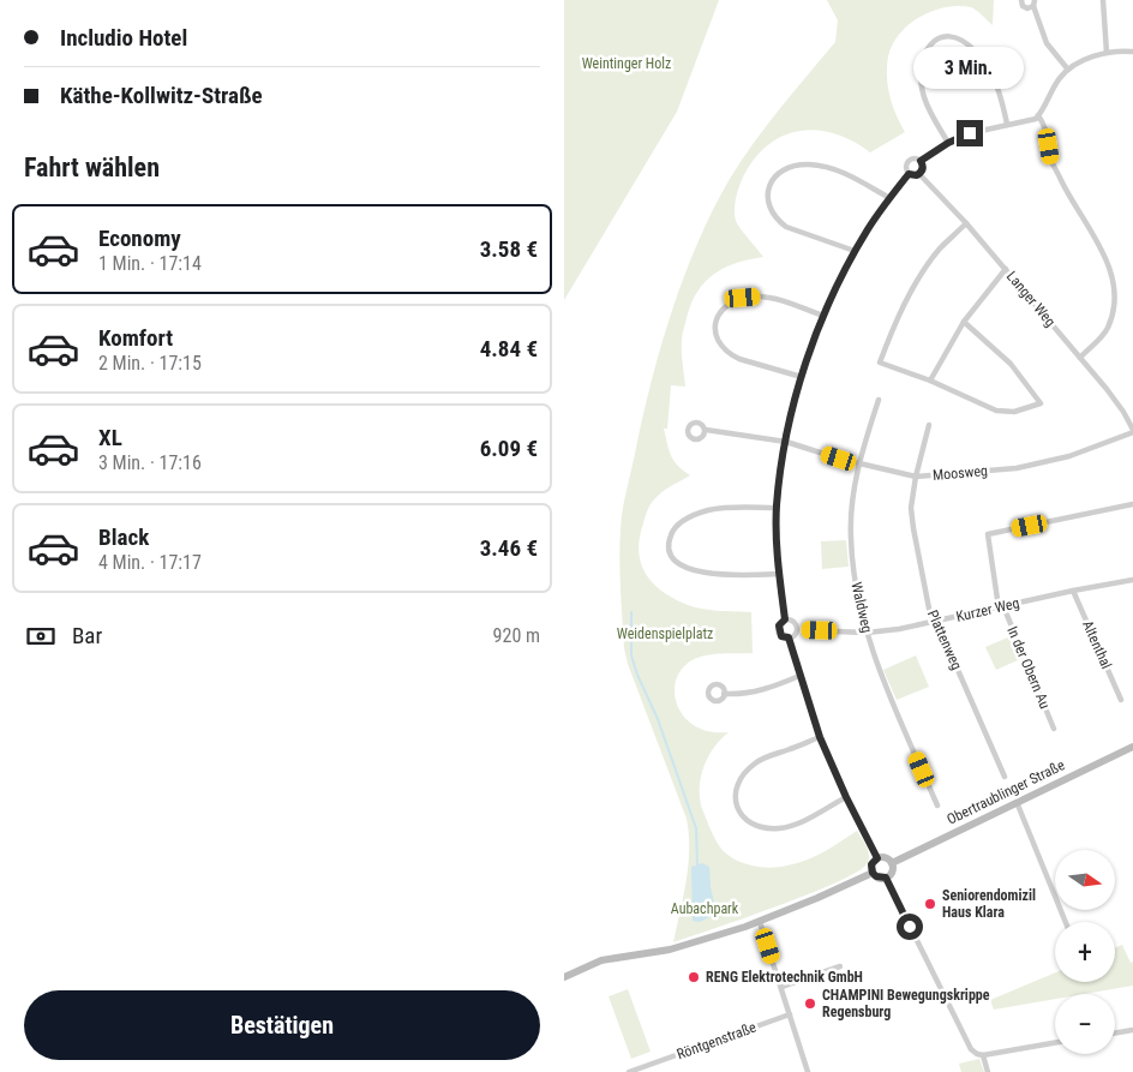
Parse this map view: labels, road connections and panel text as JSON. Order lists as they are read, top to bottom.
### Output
{
  "streets": {
    "street": [
      "Langer Weg",
      "Moosweg",
      "Waldweg",
      "Kurzer Weg",
      "Plattenweg",
      "Altenthal",
      "In der Obern Au",
      "Obertraublinger Straße",
      "Röntgenstraße"
    ]
  },
  "crossings": [
    ["Langer Weg", "Moosweg"],
    ["Moosweg", "Waldweg"],
    ["Moosweg", "Plattenweg"],
    ["Waldweg", "Kurzer Weg"],
    ["Kurzer Weg", "Plattenweg"],
    ["Kurzer Weg", "Altenthal"],
    ["Kurzer Weg", "In der Obern Au"]
  ],
  "parks": ["Weintinger Holz", "Weidenspielplatz", "Aubachpark"],
  "places": ["Seniorendomizil Haus Klara", "RENG Elektrotechnik GmbH", "CHAMPINI Bewegungskrippe Regensburg"],
  "north": "right",
  "page": {
    "banner": ["Includio Hotel", "Käthe-Kollwitz-Straße"],
    "bubble": "3 Min.",
    "heading": "Fahrt wählen",
    "list": [
      {
        "name": "Economy",
        "note": "1 Min. · 17:14",
        "value": "3.58 €"
      },
      {
        "name": "Komfort",
        "note": "2 Min. · 17:15",
        "value": "4.84 €"
      },
      {
        "name": "XL",
        "note": "3 Min. · 17:16",
        "value": "6.09 €"
      },
      {
        "name": "Black",
        "note": "4 Min. · 17:17",
        "value": "3.46 €"
      }
    ],
    "pay": ["Bar", "920 m"],
    "map_buttons": ["+", "−"],
    "buttons": "Bestätigen"
  }
}
